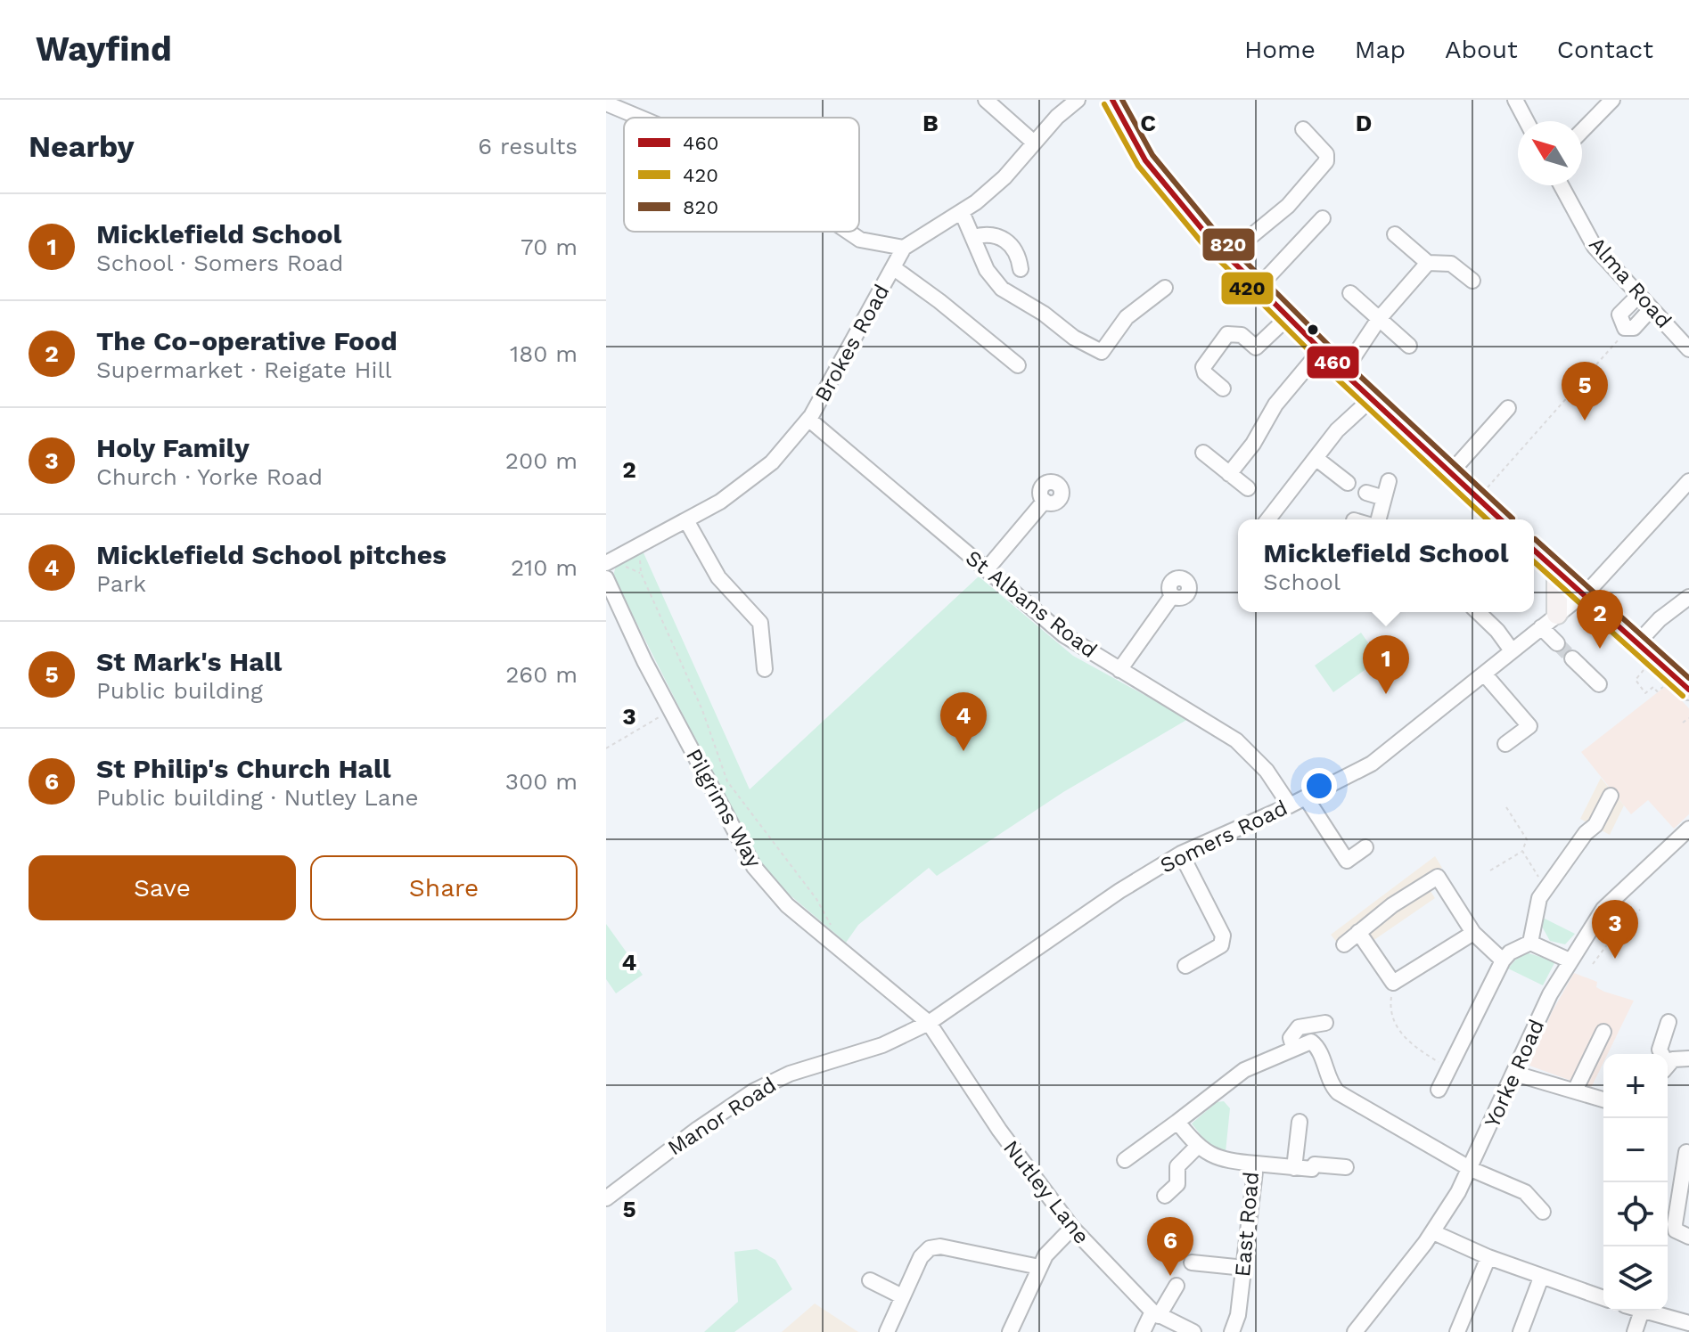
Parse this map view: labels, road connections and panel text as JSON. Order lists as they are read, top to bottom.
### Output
{
  "streets": {
    "street": [
      "Alma Road",
      "Brokes Road",
      "St Albans Road",
      "Pilgrims Way",
      "Somers Road",
      "Yorke Road",
      "Manor Road",
      "Nutley Lane",
      "East Road"
    ]
  },
  "crossings": [
    ["Brokes Road", "St Albans Road"],
    ["St Albans Road", "Somers Road"],
    ["Pilgrims Way", "Somers Road"],
    ["Pilgrims Way", "Manor Road"],
    ["Pilgrims Way", "Nutley Lane"],
    ["Somers Road", "Manor Road"],
    ["Somers Road", "Nutley Lane"],
    ["Manor Road", "Nutley Lane"]
  ],
  "lines": ["transit line 460", "transit line 820", "transit line 420"],
  "legend": ["460", "420", "820"],
  "north": "top left",
  "page": {
    "header": "Wayfind",
    "nav": [
      "Home",
      "Map",
      "About",
      "Contact"
    ],
    "heading": ["Nearby", "6 results"],
    "list": [
      {
        "mark": "1",
        "name": "Micklefield School",
        "note": "School · Somers Road",
        "value": "70 m"
      },
      {
        "mark": "2",
        "name": "The Co-operative Food",
        "note": "Supermarket · Reigate Hill",
        "value": "180 m"
      },
      {
        "mark": "3",
        "name": "Holy Family",
        "note": "Church · Yorke Road",
        "value": "200 m"
      },
      {
        "mark": "4",
        "name": "Micklefield School pitches",
        "note": "Park",
        "value": "210 m"
      },
      {
        "mark": "5",
        "name": "St Mark's Hall",
        "note": "Public building",
        "value": "260 m"
      },
      {
        "mark": "6",
        "name": "St Philip's Church Hall",
        "note": "Public building · Nutley Lane",
        "value": "300 m"
      }
    ],
    "pins": [
      "5",
      "2",
      "1",
      "4",
      "3",
      "6"
    ],
    "popup": ["Micklefield School", "School"],
    "buttons": ["Save", "Share"],
    "map_buttons": ["+", "−"]
  },
  "grid": {
    "columns": ["B", "C", "D"],
    "rows": [
      "2",
      "3",
      "4",
      "5"
    ]
  }
}
